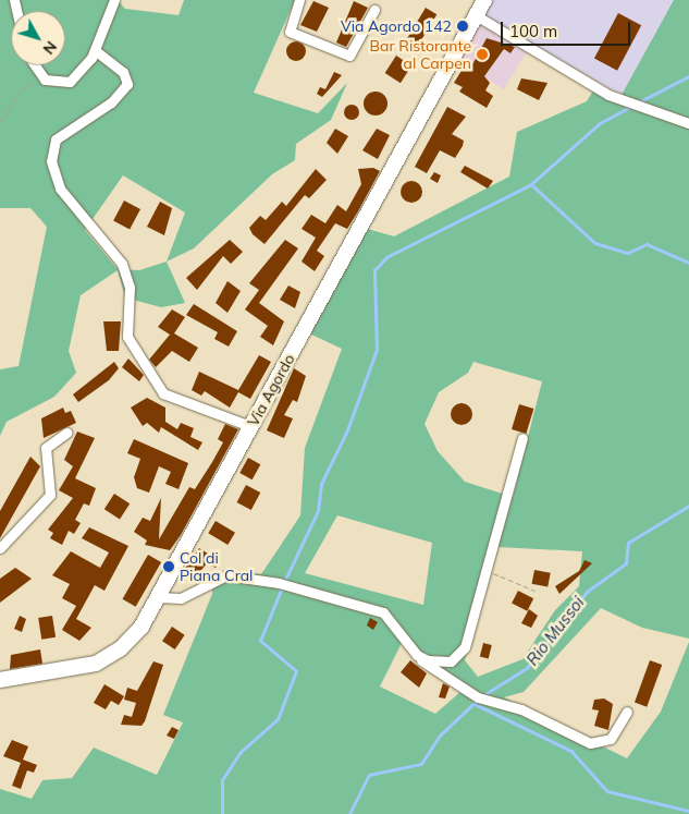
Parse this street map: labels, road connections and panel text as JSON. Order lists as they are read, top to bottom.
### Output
{
  "streets": {
    "main road": ["Via Agordo"]
  },
  "water": ["Rio Mussoi"],
  "places": ["Via Agordo 142", "Bar Ristorante al Carpen", "Col di Piana Cral"],
  "scale_bar": "100 m",
  "north": "bottom right"
}
